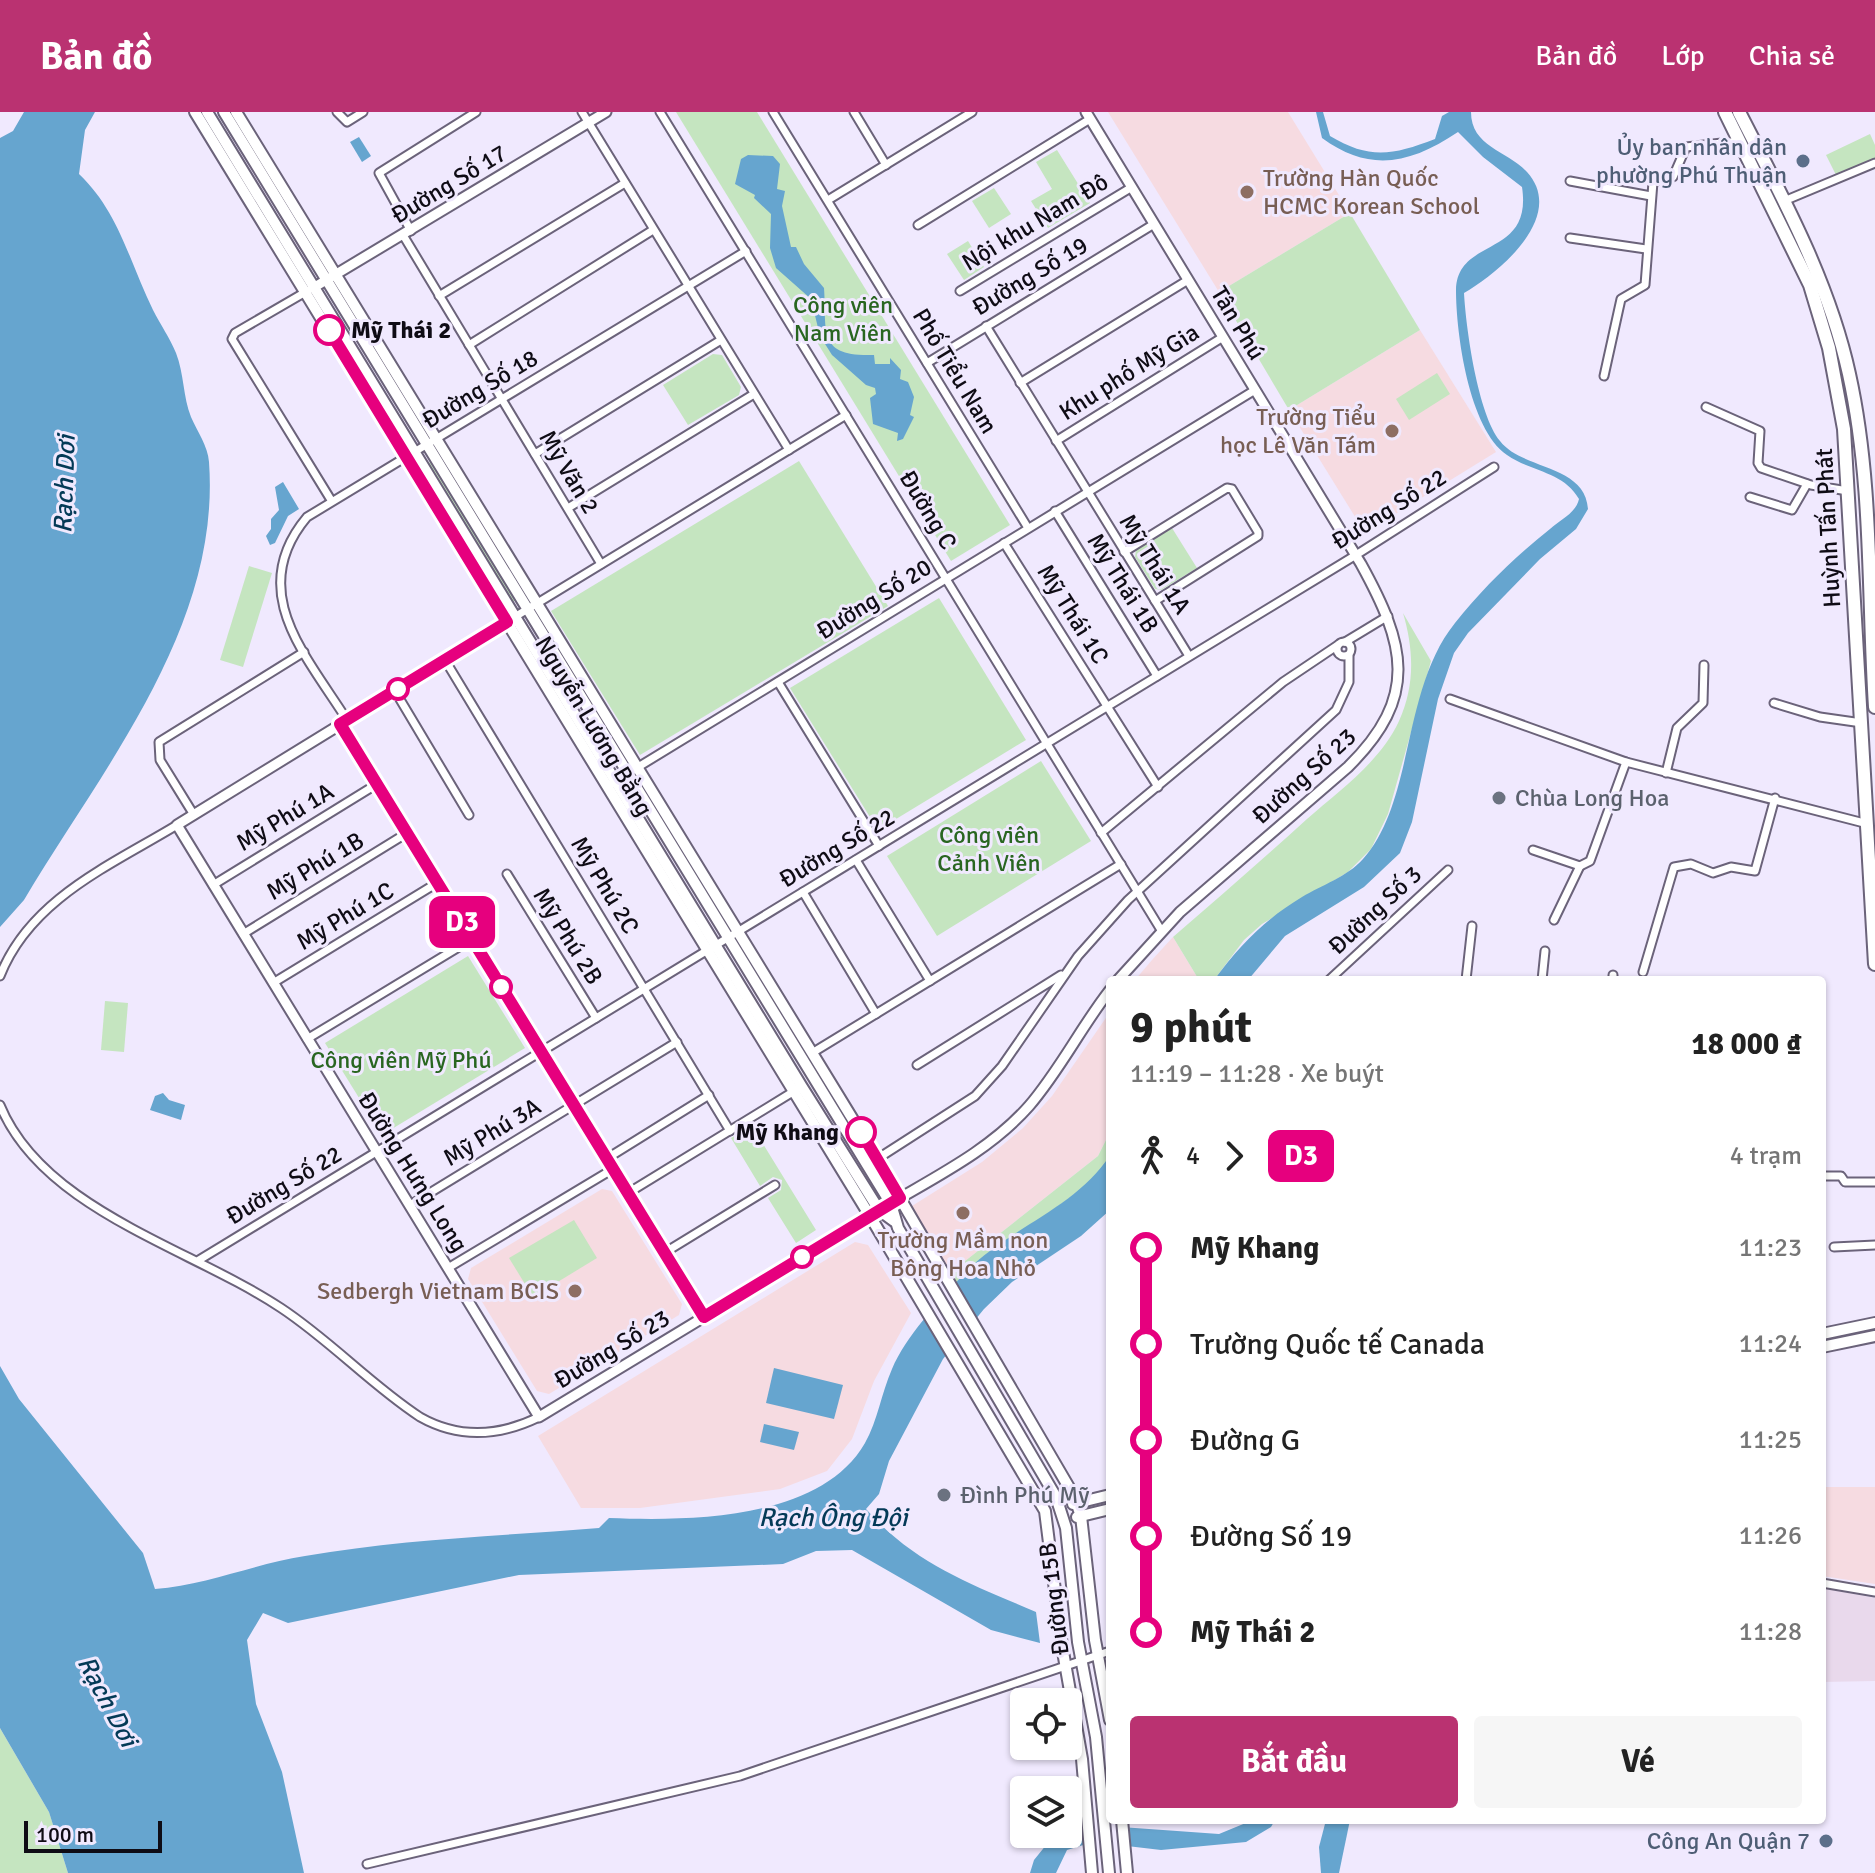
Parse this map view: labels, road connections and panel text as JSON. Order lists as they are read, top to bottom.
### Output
{
  "streets": {
    "main road": ["Huỳnh Tấn Phát", "Nguyễn Lương Bằng", "Đường 15B"],
    "street": [
      "Đường Số 17",
      "Nội khu Nam Đô",
      "Đường Số 19",
      "Tân Phú",
      "Phố Tiểu Nam",
      "Khu phố Mỹ Gia",
      "Đường Số 18",
      "Mỹ Văn 2",
      "Đường Số 22",
      "Đường C",
      "Mỹ Thái 1A",
      "Mỹ Thái 1B",
      "Đường Số 20",
      "Mỹ Thái 1C",
      "Đường Số 23",
      "Mỹ Phú 1A",
      "Mỹ Phú 1B",
      "Mỹ Phú 2C",
      "Đường Số 3",
      "Mỹ Phú 1C",
      "Mỹ Phú 2B",
      "Mỹ Phú 3A",
      "Đường Hưng Long"
    ]
  },
  "crossings": [
    ["Đường Số 17", "Mỹ Văn 2"],
    ["Đường Số 17", "Nguyễn Lương Bằng"],
    ["Nội khu Nam Đô", "Tân Phú"],
    ["Đường Số 19", "Tân Phú"],
    ["Đường Số 19", "Phố Tiểu Nam"],
    ["Đường Số 19", "Khu phố Mỹ Gia"],
    ["Tân Phú", "Khu phố Mỹ Gia"],
    ["Tân Phú", "Đường Số 22"],
    ["Tân Phú", "Đường Số 20"],
    ["Tân Phú", "Đường Số 23"],
    ["Phố Tiểu Nam", "Đường Số 20"],
    ["Khu phố Mỹ Gia", "Mỹ Thái 1A"],
    ["Khu phố Mỹ Gia", "Đường Số 20"],
    ["Đường Số 18", "Mỹ Văn 2"],
    ["Đường Số 18", "Đường Số 22"],
    ["Đường Số 18", "Đường C"],
    ["Đường Số 18", "Nguyễn Lương Bằng"],
    ["Đường Số 18", "Đường Số 23"],
    ["Đường Số 18", "Mỹ Phú 1A"],
    ["Đường Số 18", "Mỹ Phú 1B"],
    ["Đường Số 18", "Mỹ Phú 1C"],
    ["Đường Số 18", "Mỹ Phú 3A"],
    ["Đường Số 22", "Đường C"],
    ["Đường Số 22", "Mỹ Thái 1A"],
    ["Đường Số 22", "Mỹ Thái 1B"],
    ["Đường Số 22", "Mỹ Thái 1C"],
    ["Đường Số 22", "Nguyễn Lương Bằng"],
    ["Đường Số 22", "Đường Số 23"],
    ["Đường Số 22", "Mỹ Phú 2C"],
    ["Đường Số 22", "Mỹ Phú 2B"],
    ["Đường Số 22", "Đường Hưng Long"],
    ["Đường C", "Đường Số 20"],
    ["Đường C", "Đường Số 23"],
    ["Mỹ Thái 1A", "Đường Số 20"],
    ["Mỹ Thái 1B", "Đường Số 20"],
    ["Đường Số 20", "Mỹ Thái 1C"],
    ["Đường Số 20", "Nguyễn Lương Bằng"],
    ["Nguyễn Lương Bằng", "Đường Số 23"],
    ["Nguyễn Lương Bằng", "Đường 15B"],
    ["Đường Số 23", "Đường Hưng Long"],
    ["Mỹ Phú 1A", "Đường Hưng Long"],
    ["Mỹ Phú 1B", "Đường Hưng Long"],
    ["Mỹ Phú 2C", "Mỹ Phú 3A"],
    ["Mỹ Phú 1C", "Đường Hưng Long"],
    ["Mỹ Phú 3A", "Đường Hưng Long"]
  ],
  "water": ["Rạch Dơi", "Rạch Ông Đội"],
  "parks": ["Công viên Nam Viên", "Công viên Cảnh Viên", "Công viên Mỹ Phú"],
  "places": [
    "Ủy ban nhân dân phường Phú Thuận",
    "Trường Hàn Quốc HCMC Korean School",
    "Mỹ Thái 2",
    "Trường Tiểu học Lê Văn Tám",
    "Chùa Long Hoa",
    "Mỹ Khang",
    "Trường Mầm non Bông Hoa Nhỏ",
    "Sedbergh Vietnam BCIS",
    "Đình Phú Mỹ",
    "Công An Quận 7"
  ],
  "lines": ["bus line D3"],
  "scale_bar": "100 m",
  "page": {
    "header": "Bản đồ",
    "nav": ["Bản đồ", "Lớp", "Chia sẻ"],
    "on_map": "D3",
    "heading": ["9 phút", "11:19 – 11:28 · Xe buýt", "18 000 ₫"],
    "legs": ["4", "D3", "4 trạm"],
    "list": [
      {
        "name": "Mỹ Khang",
        "value": "11:23"
      },
      {
        "name": "Trường Quốc tế Canada",
        "value": "11:24"
      },
      {
        "name": "Đường G",
        "value": "11:25"
      },
      {
        "name": "Đường Số 19",
        "value": "11:26"
      },
      {
        "name": "Mỹ Thái 2",
        "value": "11:28"
      }
    ],
    "buttons": ["Bắt đầu", "Vé"],
    "scale": "100 m"
  }
}
